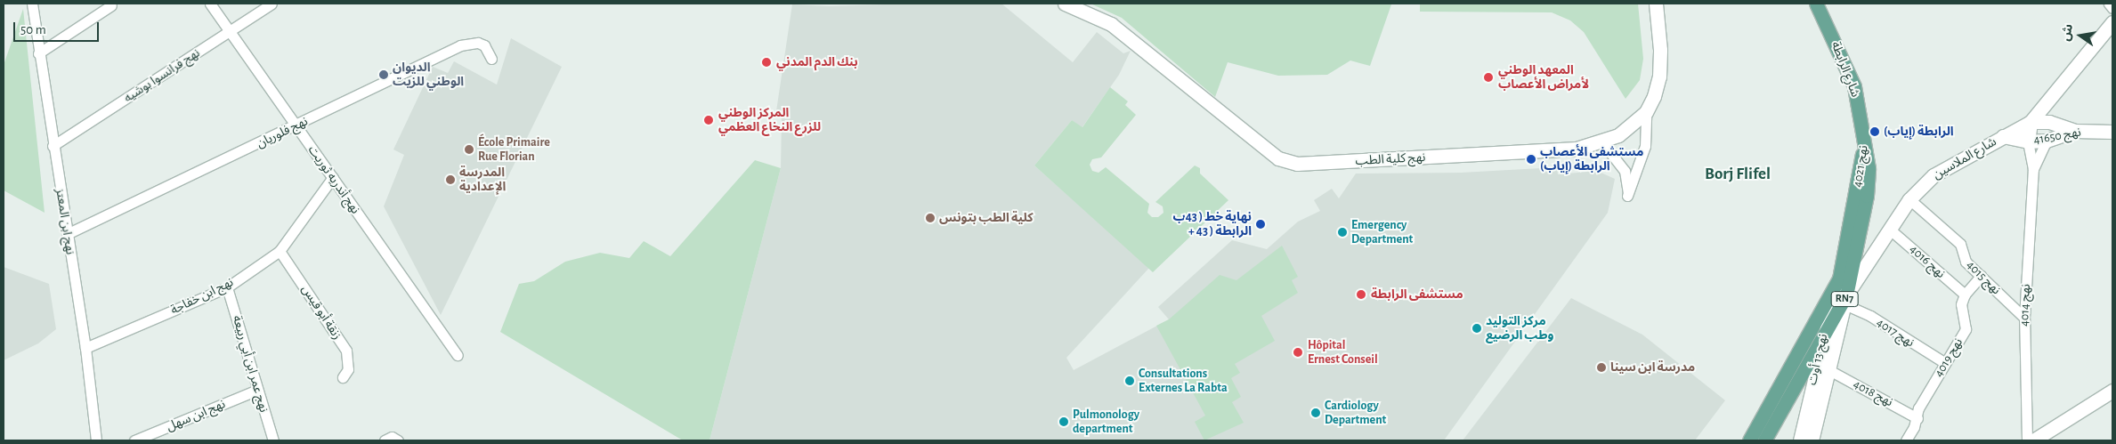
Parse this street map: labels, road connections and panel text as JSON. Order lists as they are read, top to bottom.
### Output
{
  "streets": {
    "main road": ["شارع الرابطة", "نهج 4021", "RN7"],
    "street": [
      "نهج فرانسوا بوشيه",
      "نهج فلوريان",
      "نهج 41650",
      "شارع الملاسين",
      "نهج كلية الطب",
      "نهج أندريه ثوريت",
      "نهج ابن المعتز",
      "نهج 4016",
      "نهج 4015",
      "نهج ابن خفاجة",
      "نهج 4014",
      "زنقة أبو قيس",
      "نهج 4017",
      "نهج 4019",
      "نهج 13 أوت",
      "نهج عمر ابن أبي ربيعة",
      "نهج 4018",
      "نهج ابن سهل"
    ]
  },
  "crossings": [
    ["شارع الرابطة", "نهج 4021"],
    ["نهج فرانسوا بوشيه", "نهج أندريه ثوريت"],
    ["نهج فرانسوا بوشيه", "نهج ابن المعتز"],
    ["نهج فلوريان", "نهج أندريه ثوريت"],
    ["نهج فلوريان", "نهج ابن المعتز"],
    ["نهج 41650", "شارع الملاسين"],
    ["نهج 41650", "نهج 4014"],
    ["شارع الملاسين", "نهج 4021"],
    ["شارع الملاسين", "نهج 4016"],
    ["شارع الملاسين", "نهج 4015"],
    ["شارع الملاسين", "نهج 4014"],
    ["شارع الملاسين", "نهج 13 أوت"],
    ["نهج 4021", "نهج 4017"],
    ["نهج 4021", "نهج 13 أوت"],
    ["نهج أندريه ثوريت", "نهج ابن خفاجة"],
    ["نهج ابن المعتز", "نهج ابن خفاجة"],
    ["نهج 4016", "نهج 4019"],
    ["نهج 4015", "نهج 4014"],
    ["نهج ابن خفاجة", "زنقة أبو قيس"],
    ["نهج ابن خفاجة", "نهج عمر ابن أبي ربيعة"],
    ["نهج 4017", "نهج 4019"],
    ["نهج 4019", "نهج 4018"],
    ["نهج عمر ابن أبي ربيعة", "نهج ابن سهل"]
  ],
  "districts": ["Borj Flifel"],
  "places": [
    "بنك الدم المدني",
    "الديوان الوطني للزيت",
    "المعهد الوطني لأمراض الأعصاب",
    "المركز الوطني للزرع النخاع العظمي",
    "الرابطة (إياب)",
    "École Primaire Rue Florian",
    "مستشفى الأعصاب الرابطة (إياب)",
    "المدرسة الإعدادية",
    "كلية الطب بتونس",
    "نهاية خط ( 43ب + 43 ) الرابطة",
    "Emergency Department",
    "مستشفى الرابطة",
    "مركز التوليد وطب الرضيع",
    "Hôpital Ernest Conseil",
    "مدرسة ابن سينا",
    "Consultations Externes La Rabta",
    "Cardiology Department",
    "Pulmonology department"
  ],
  "scale_bar": "50 m",
  "north": "left"
}
